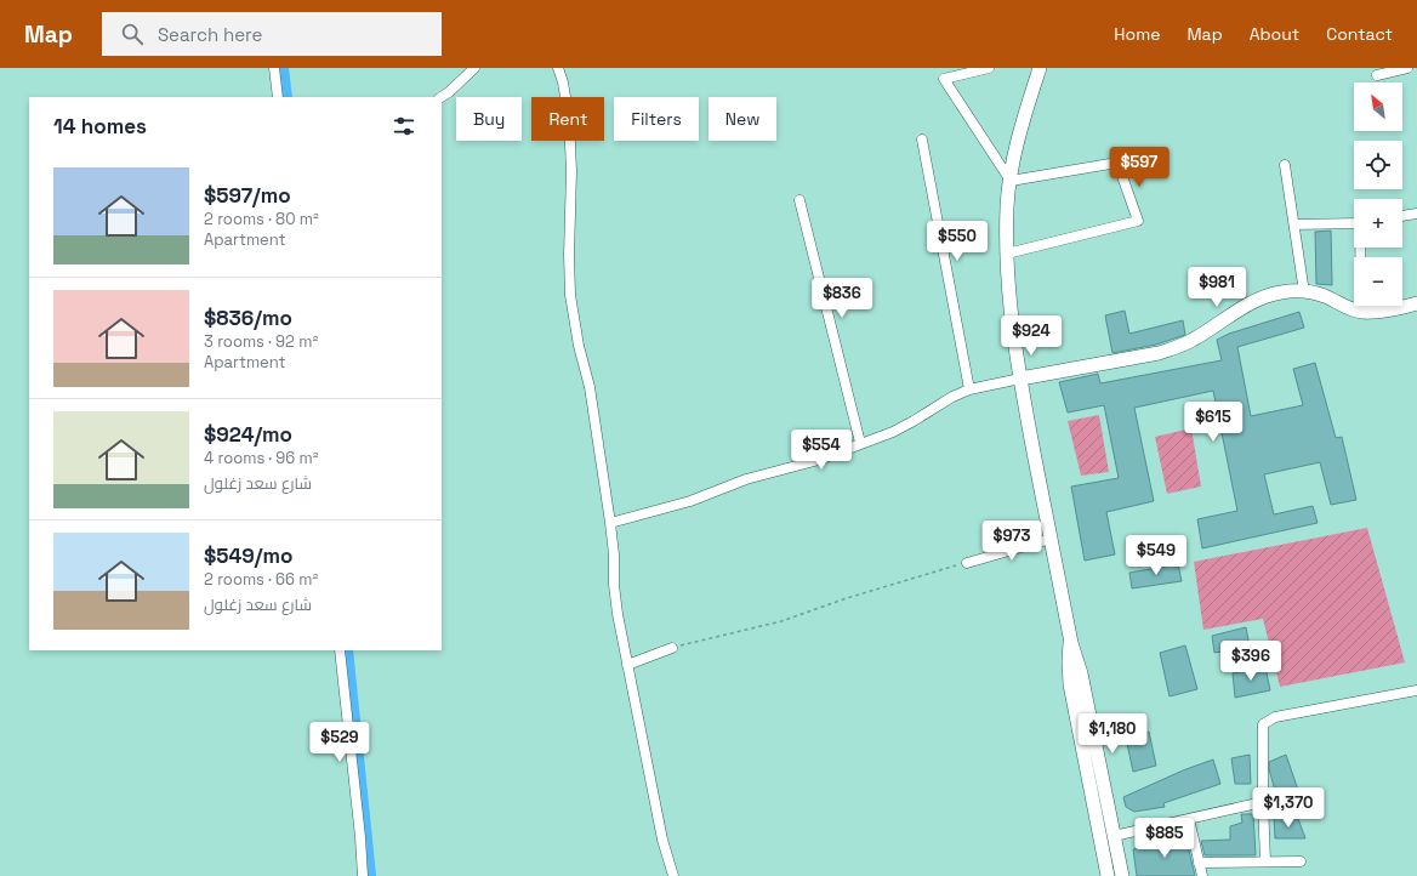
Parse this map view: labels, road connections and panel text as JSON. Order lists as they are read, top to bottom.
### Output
{
  "north": "top left",
  "page": {
    "header": "Map",
    "search": "Search here",
    "nav": [
      "Home",
      "Map",
      "About",
      "Contact"
    ],
    "map_buttons": ["+", "−"],
    "chip": [
      "Buy",
      "Rent",
      "Filters",
      "New"
    ],
    "heading": "14 homes",
    "price": [
      "$597",
      "$550",
      "$981",
      "$836",
      "$924",
      "$615",
      "$554",
      "$973",
      "$549",
      "$396",
      "$1,180",
      "$529",
      "$1,370",
      "$885"
    ],
    "list": [
      {
        "name": "$597/mo",
        "note": "2 rooms · 80 m² · Apartment"
      },
      {
        "name": "$836/mo",
        "note": "3 rooms · 92 m² · Apartment"
      },
      {
        "name": "$924/mo",
        "note": "4 rooms · 96 m² · شارع سعد زغلول"
      },
      {
        "name": "$549/mo",
        "note": "2 rooms · 66 m² · شارع سعد زغلول"
      }
    ]
  }
}
